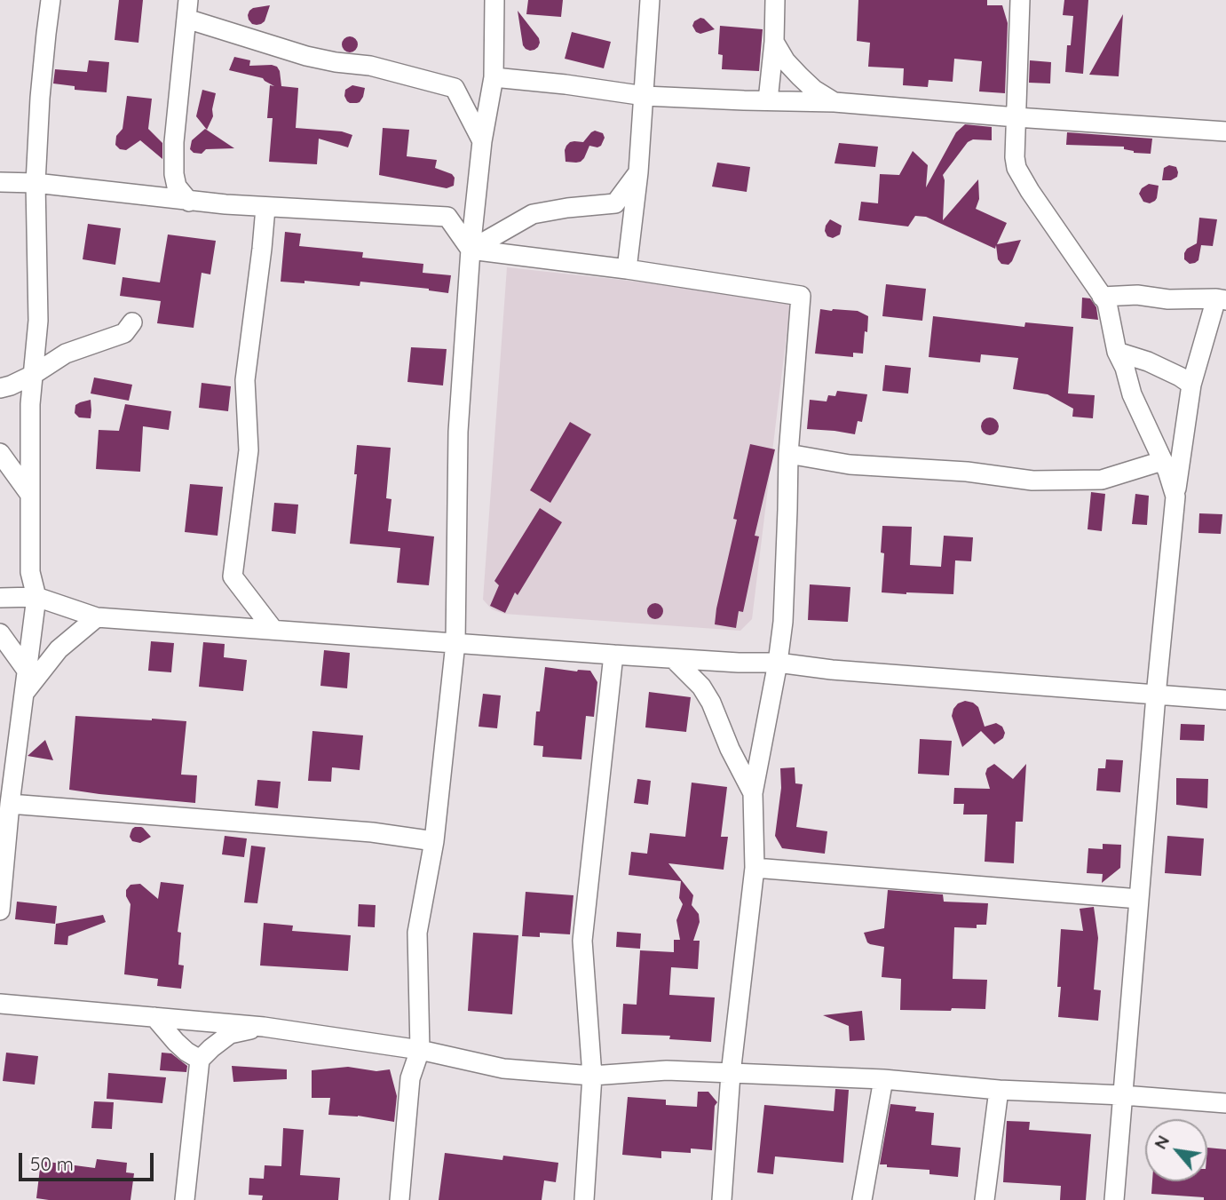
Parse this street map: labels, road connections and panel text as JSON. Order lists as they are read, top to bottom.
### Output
{
  "scale_bar": "50 m",
  "north": "top left"
}
